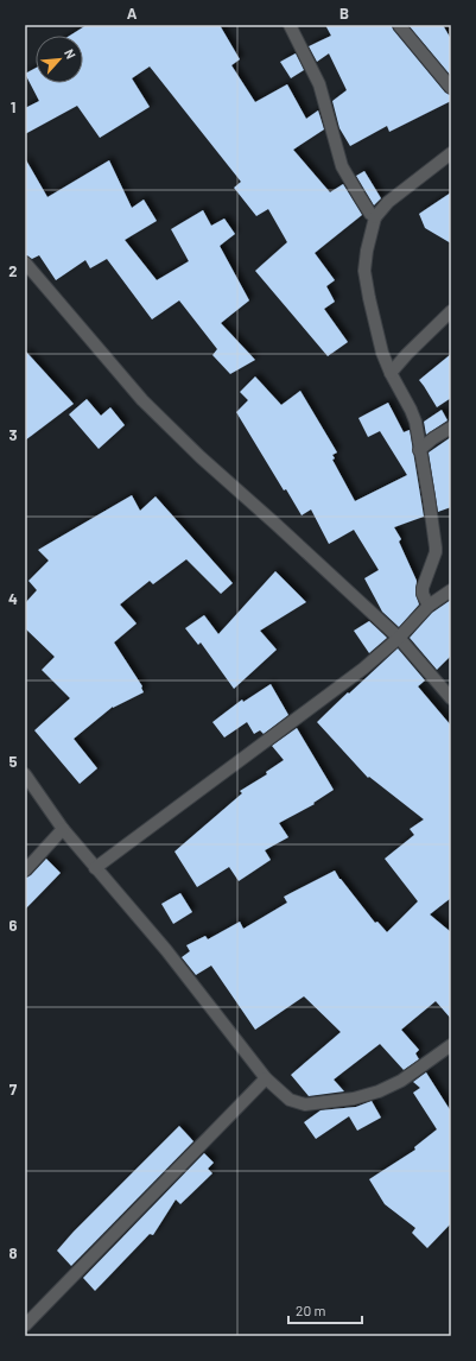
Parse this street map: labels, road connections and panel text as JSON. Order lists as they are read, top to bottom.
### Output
{
  "scale_bar": "20 m",
  "north": "top right",
  "grid": {
    "columns": ["A", "B"],
    "rows": [
      "1",
      "2",
      "3",
      "4",
      "5",
      "6",
      "7",
      "8"
    ]
  }
}
